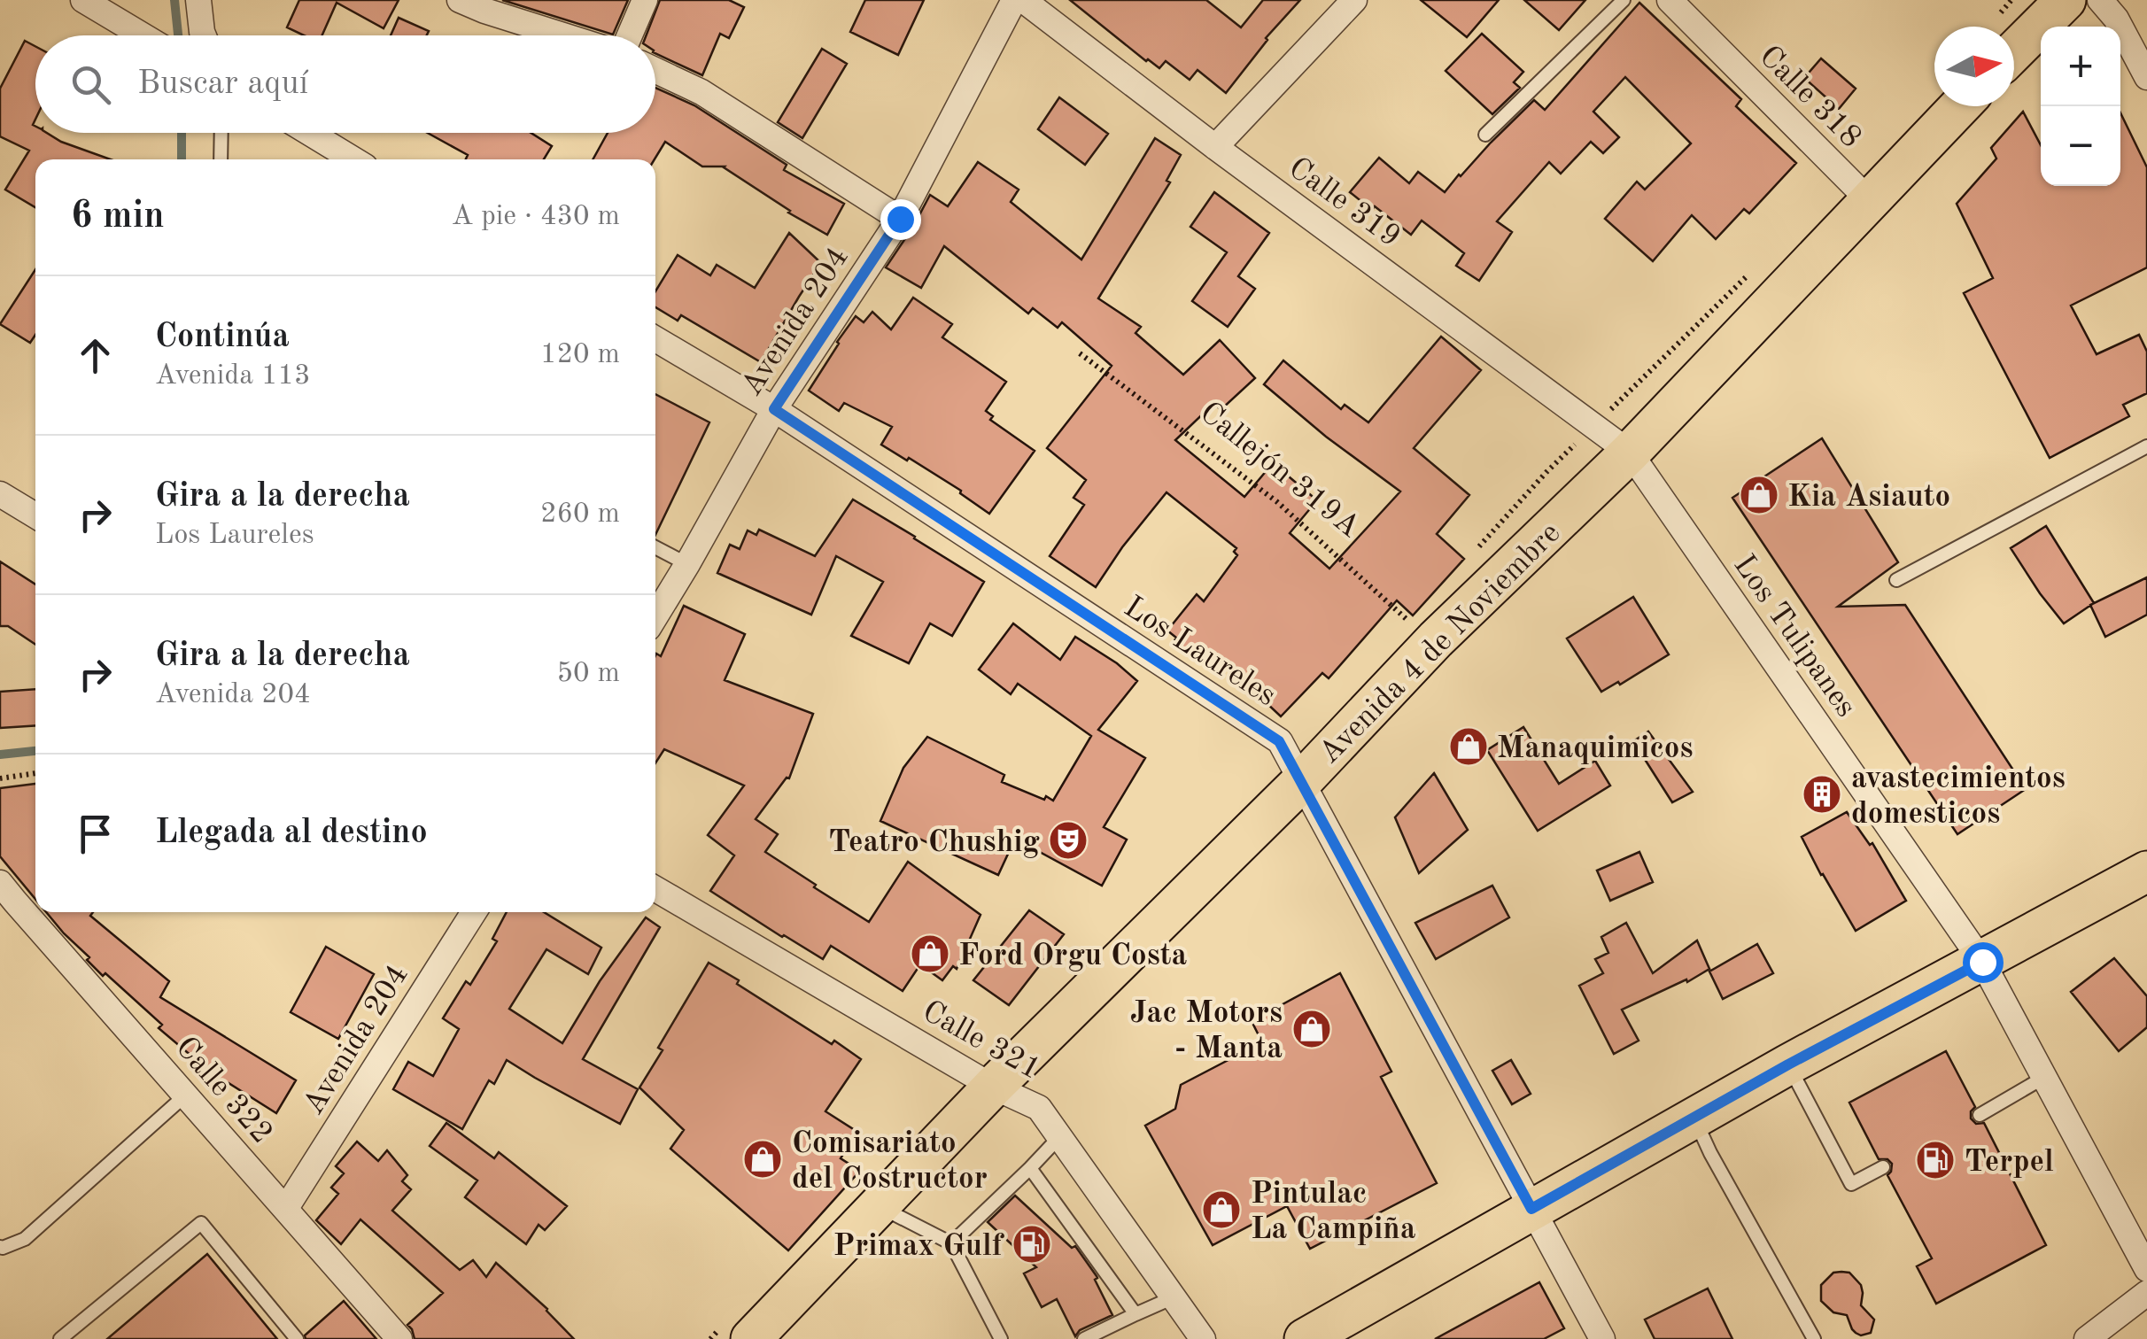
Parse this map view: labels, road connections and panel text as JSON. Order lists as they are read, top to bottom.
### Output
{
  "streets": {
    "main road": ["Avenida 4 de Noviembre"],
    "street": [
      "Calle 318",
      "Calle 319",
      "Avenida 204",
      "Los Tulipanes",
      "Los Laureles",
      "Calle 321",
      "Calle 322"
    ],
    "path": ["Callejón 319A"]
  },
  "crossings": [
    ["Calle 318", "Avenida 4 de Noviembre"],
    ["Calle 319", "Los Tulipanes"],
    ["Calle 319", "Avenida 4 de Noviembre"],
    ["Avenida 204", "Los Laureles"],
    ["Avenida 204", "Calle 322"],
    ["Callejón 319A", "Avenida 4 de Noviembre"],
    ["Los Tulipanes", "Avenida 4 de Noviembre"],
    ["Avenida 4 de Noviembre", "Los Laureles"],
    ["Avenida 4 de Noviembre", "Calle 321"]
  ],
  "places": {
    "shop": [
      "Kia Asiauto",
      "Manaquimicos",
      "Ford Orgu Costa",
      "Jac Motors - Manta",
      "Comisariato del Costructor",
      "Pintulac La Campiña"
    ],
    "building": ["avastecimientos domesticos"],
    "theatre": ["Teatro Chushig"],
    "fuel station": ["Terpel", "Primax Gulf"]
  },
  "north": "right",
  "page": {
    "map_buttons": ["+", "−"],
    "search": "Buscar aquí",
    "heading": ["6 min", "A pie · 430 m"],
    "list": [
      ["Continúa", "Avenida 113", "120 m"],
      ["Gira a la derecha", "Los Laureles", "260 m"],
      ["Gira a la derecha", "Avenida 204", "50 m"],
      "Llegada al destino"
    ]
  }
}
